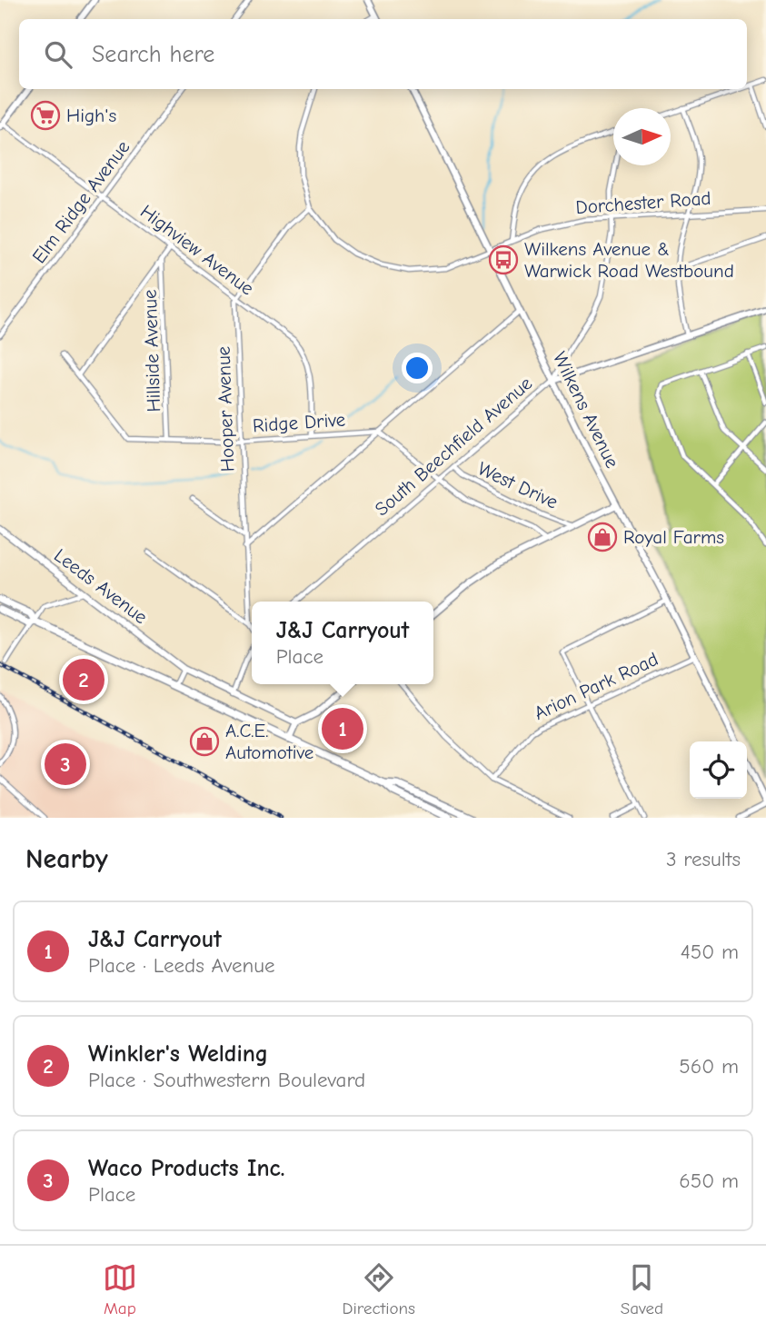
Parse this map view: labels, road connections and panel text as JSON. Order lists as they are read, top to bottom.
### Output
{
  "streets": {
    "street": [
      "Elm Ridge Avenue",
      "Dorchester Road",
      "Highview Avenue",
      "Hillside Avenue",
      "Hooper Avenue",
      "Wilkens Avenue",
      "Ridge Drive",
      "South Beechfield Avenue",
      "West Drive",
      "Leeds Avenue",
      "Arion Park Road"
    ]
  },
  "crossings": [
    ["Elm Ridge Avenue", "Highview Avenue"],
    ["Dorchester Road", "Wilkens Avenue"],
    ["Highview Avenue", "Hooper Avenue"],
    ["Highview Avenue", "Ridge Drive"],
    ["Hillside Avenue", "Ridge Drive"],
    ["Hooper Avenue", "Ridge Drive"],
    ["Wilkens Avenue", "South Beechfield Avenue"],
    ["Wilkens Avenue", "Arion Park Road"],
    ["South Beechfield Avenue", "West Drive"]
  ],
  "places": {
    "supermarket": ["High's"],
    "bus stop": ["Wilkens Avenue & Warwick Road Westbound"],
    "shop": ["Royal Farms", "A.C.E. Automotive"]
  },
  "north": "right",
  "page": {
    "search": "Search here",
    "popup": ["J&J Carryout", "Place"],
    "pins": ["2", "1", "3"],
    "heading": ["Nearby", "3 results"],
    "list": [
      {
        "mark": "1",
        "name": "J&J Carryout",
        "note": "Place · Leeds Avenue",
        "value": "450 m"
      },
      {
        "mark": "2",
        "name": "Winkler's Welding",
        "note": "Place · Southwestern Boulevard",
        "value": "560 m"
      },
      {
        "mark": "3",
        "name": "Waco Products Inc.",
        "note": "Place",
        "value": "650 m"
      }
    ],
    "nav": ["Map", "Directions", "Saved"]
  }
}
